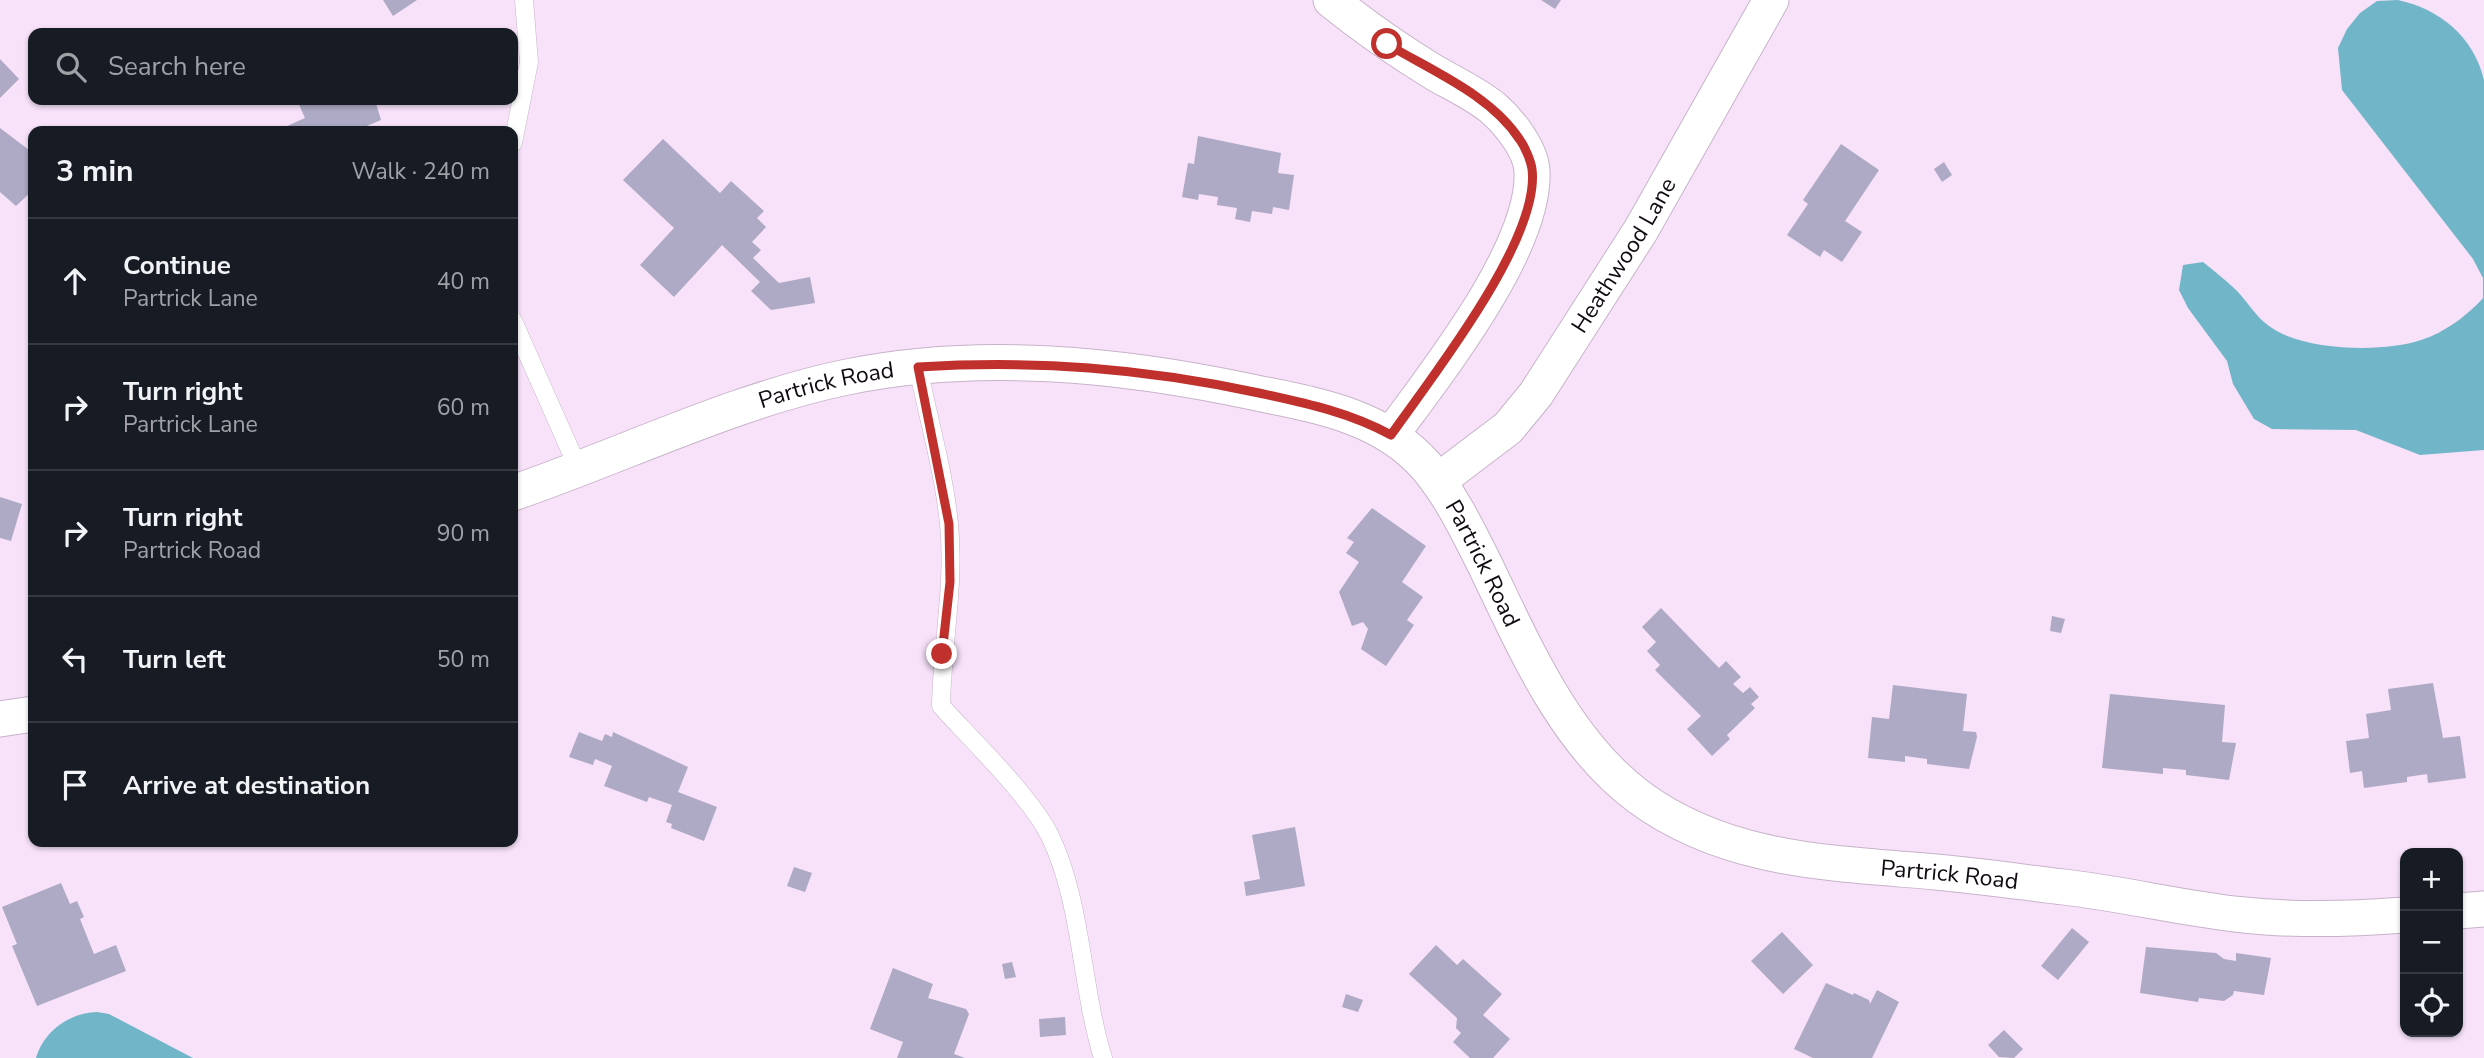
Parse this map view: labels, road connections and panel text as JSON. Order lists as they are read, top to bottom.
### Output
{
  "streets": {
    "street": ["Heathwood Lane", "Partrick Road"]
  },
  "crossings": [
    ["Heathwood Lane", "Partrick Road"]
  ],
  "page": {
    "search": "Search here",
    "heading": ["3 min", "Walk · 240 m"],
    "list": [
      ["Continue", "Partrick Lane", "40 m"],
      ["Turn right", "Partrick Lane", "60 m"],
      ["Turn right", "Partrick Road", "90 m"],
      ["Turn left", "50 m"],
      "Arrive at destination"
    ],
    "map_buttons": ["+", "−"]
  }
}
